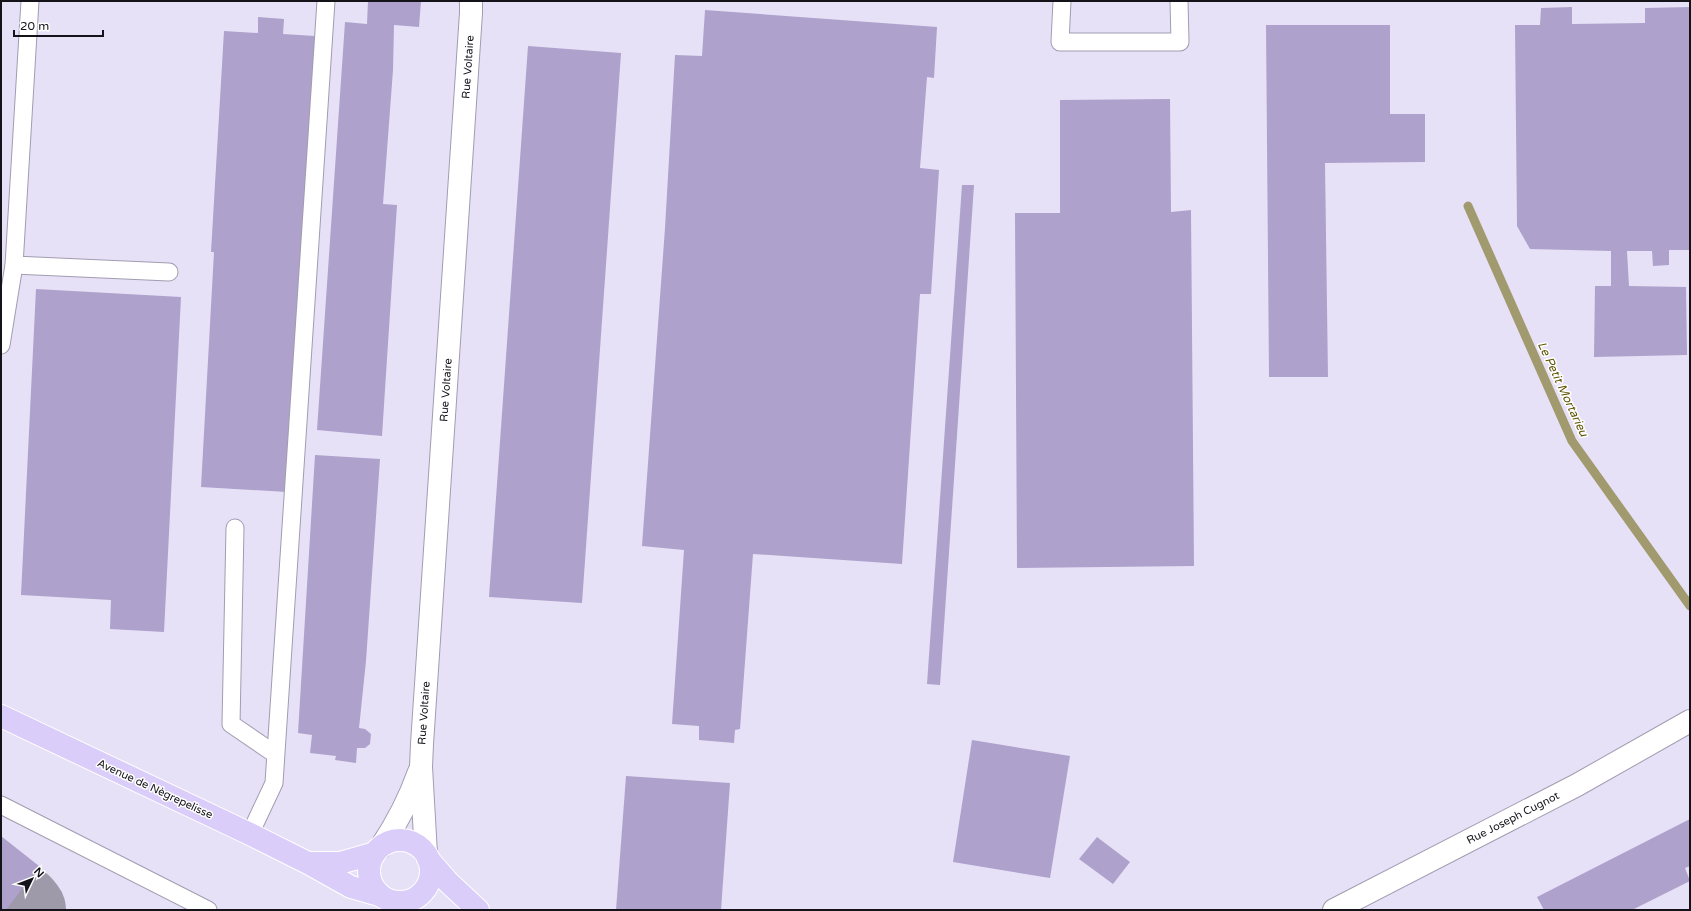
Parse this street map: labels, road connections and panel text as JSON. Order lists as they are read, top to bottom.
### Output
{
  "streets": {
    "main road": ["Avenue de Nègrepelisse"],
    "street": ["Rue Voltaire", "Rue Joseph Cugnot"]
  },
  "crossings": [
    ["Rue Voltaire", "Avenue de Nègrepelisse"]
  ],
  "water": ["Le Petit Mortarieu"],
  "scale_bar": "20 m",
  "north": "top right"
}
